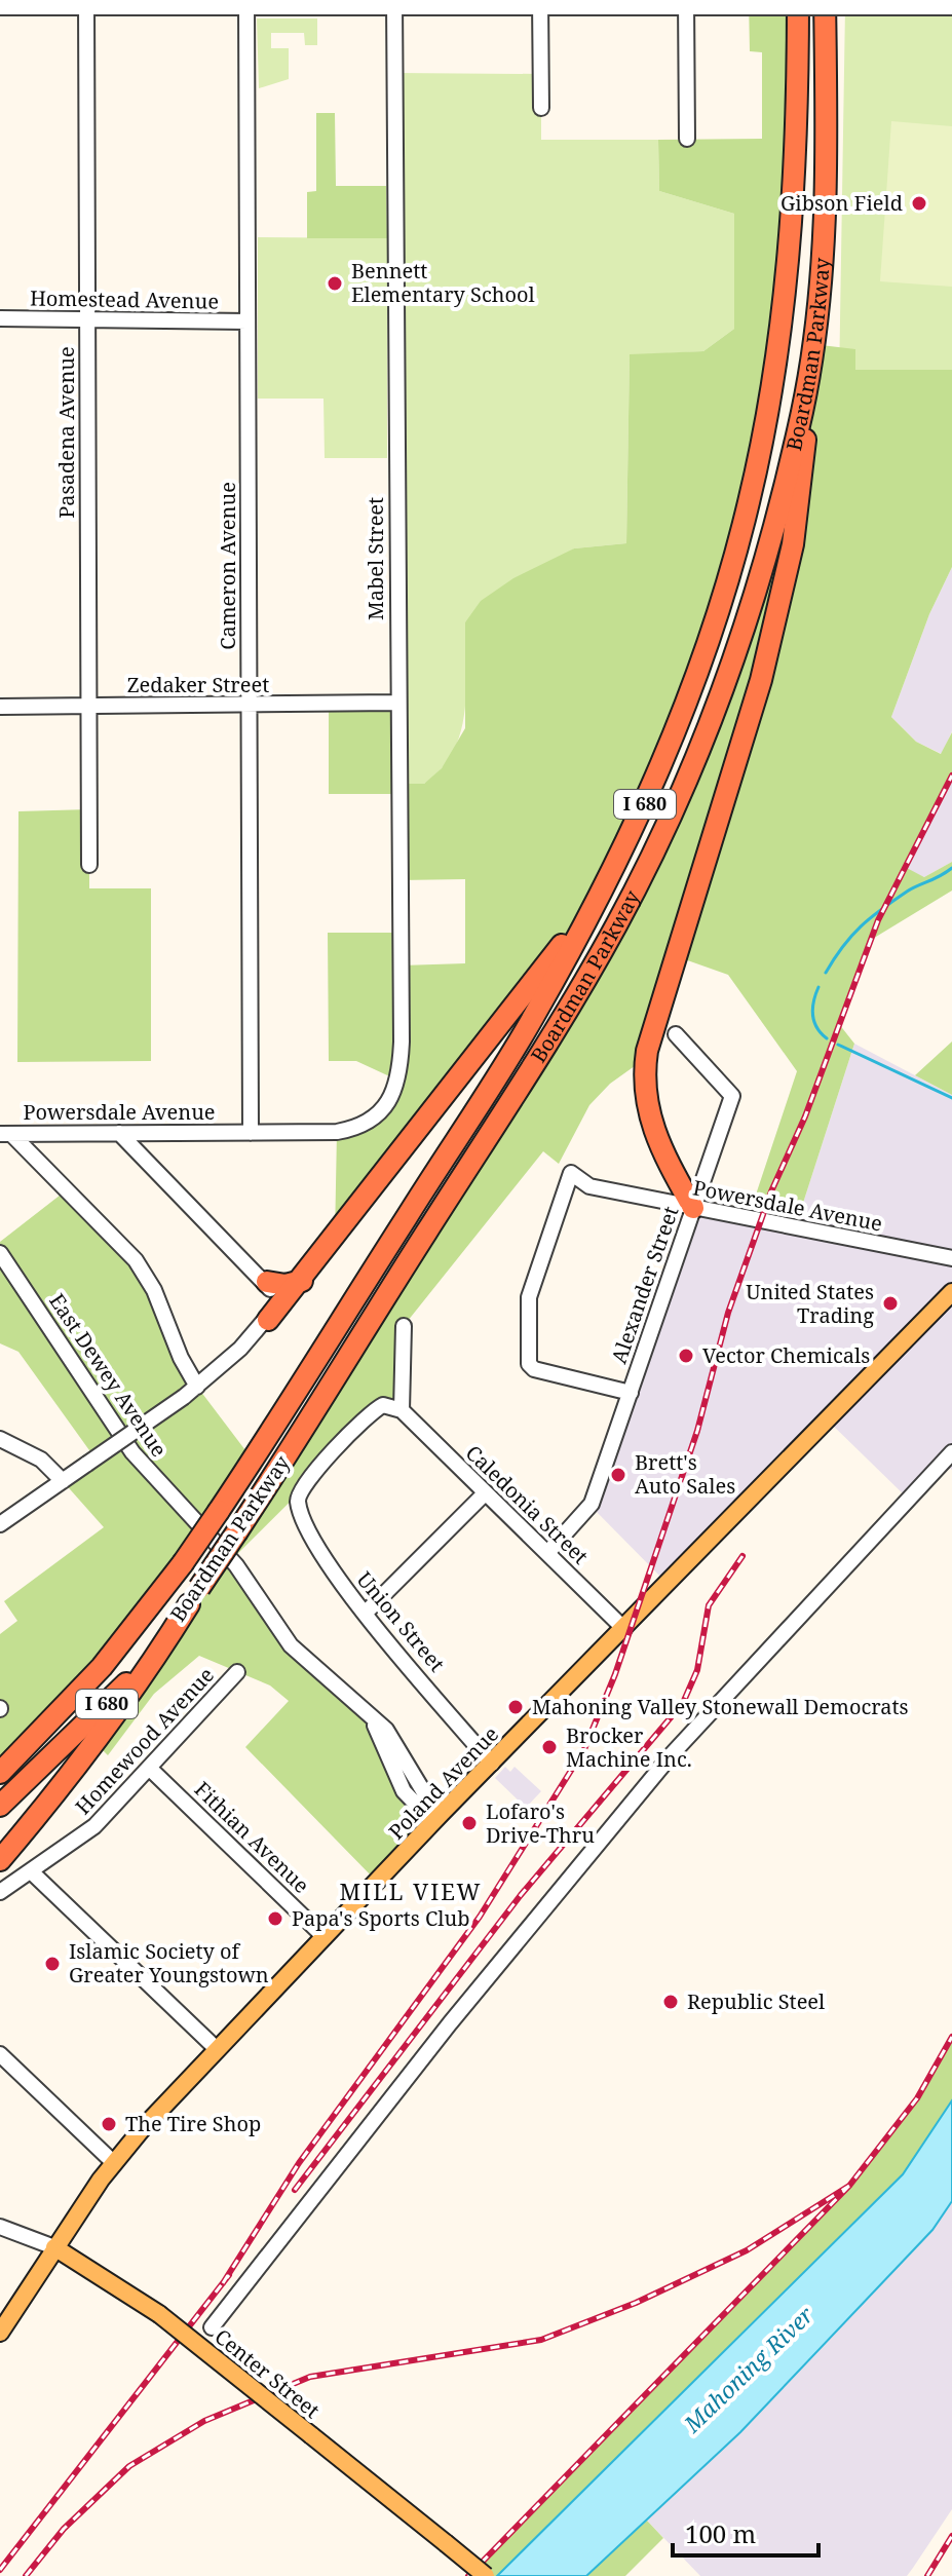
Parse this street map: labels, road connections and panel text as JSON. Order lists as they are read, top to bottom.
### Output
{
  "streets": {
    "highway": ["Boardman Parkway", "I 680"],
    "main road": ["Poland Avenue", "Center Street"],
    "street": [
      "Homestead Avenue",
      "Pasadena Avenue",
      "Mabel Street",
      "Cameron Avenue",
      "Zedaker Street",
      "Powersdale Avenue",
      "Alexander Street",
      "East Dewey Avenue",
      "Caledonia Street",
      "Union Street",
      "Homewood Avenue",
      "Fithian Avenue"
    ]
  },
  "crossings": [
    ["Homestead Avenue", "Pasadena Avenue"],
    ["Homestead Avenue", "Cameron Avenue"],
    ["Pasadena Avenue", "Zedaker Street"],
    ["Mabel Street", "Zedaker Street"],
    ["Mabel Street", "Powersdale Avenue"],
    ["Cameron Avenue", "Zedaker Street"],
    ["Cameron Avenue", "Powersdale Avenue"],
    ["Powersdale Avenue", "Alexander Street"],
    ["Alexander Street", "Caledonia Street"],
    ["East Dewey Avenue", "Poland Avenue"],
    ["Caledonia Street", "Union Street"],
    ["Caledonia Street", "Poland Avenue"],
    ["Union Street", "Poland Avenue"],
    ["Homewood Avenue", "Fithian Avenue"],
    ["Poland Avenue", "Fithian Avenue"],
    ["Poland Avenue", "Center Street"]
  ],
  "districts": ["MILL VIEW"],
  "water": ["Mahoning River"],
  "places": [
    "Gibson Field",
    "Bennett Elementary School",
    "United States Trading",
    "Vector Chemicals",
    "Brett's Auto Sales",
    "Mahoning Valley Stonewall Democrats",
    "Brocker Machine Inc.",
    "Lofaro's Drive-Thru",
    "Papa's Sports Club",
    "Islamic Society of Greater Youngstown",
    "Republic Steel",
    "The Tire Shop"
  ],
  "scale_bar": "100 m"
}
